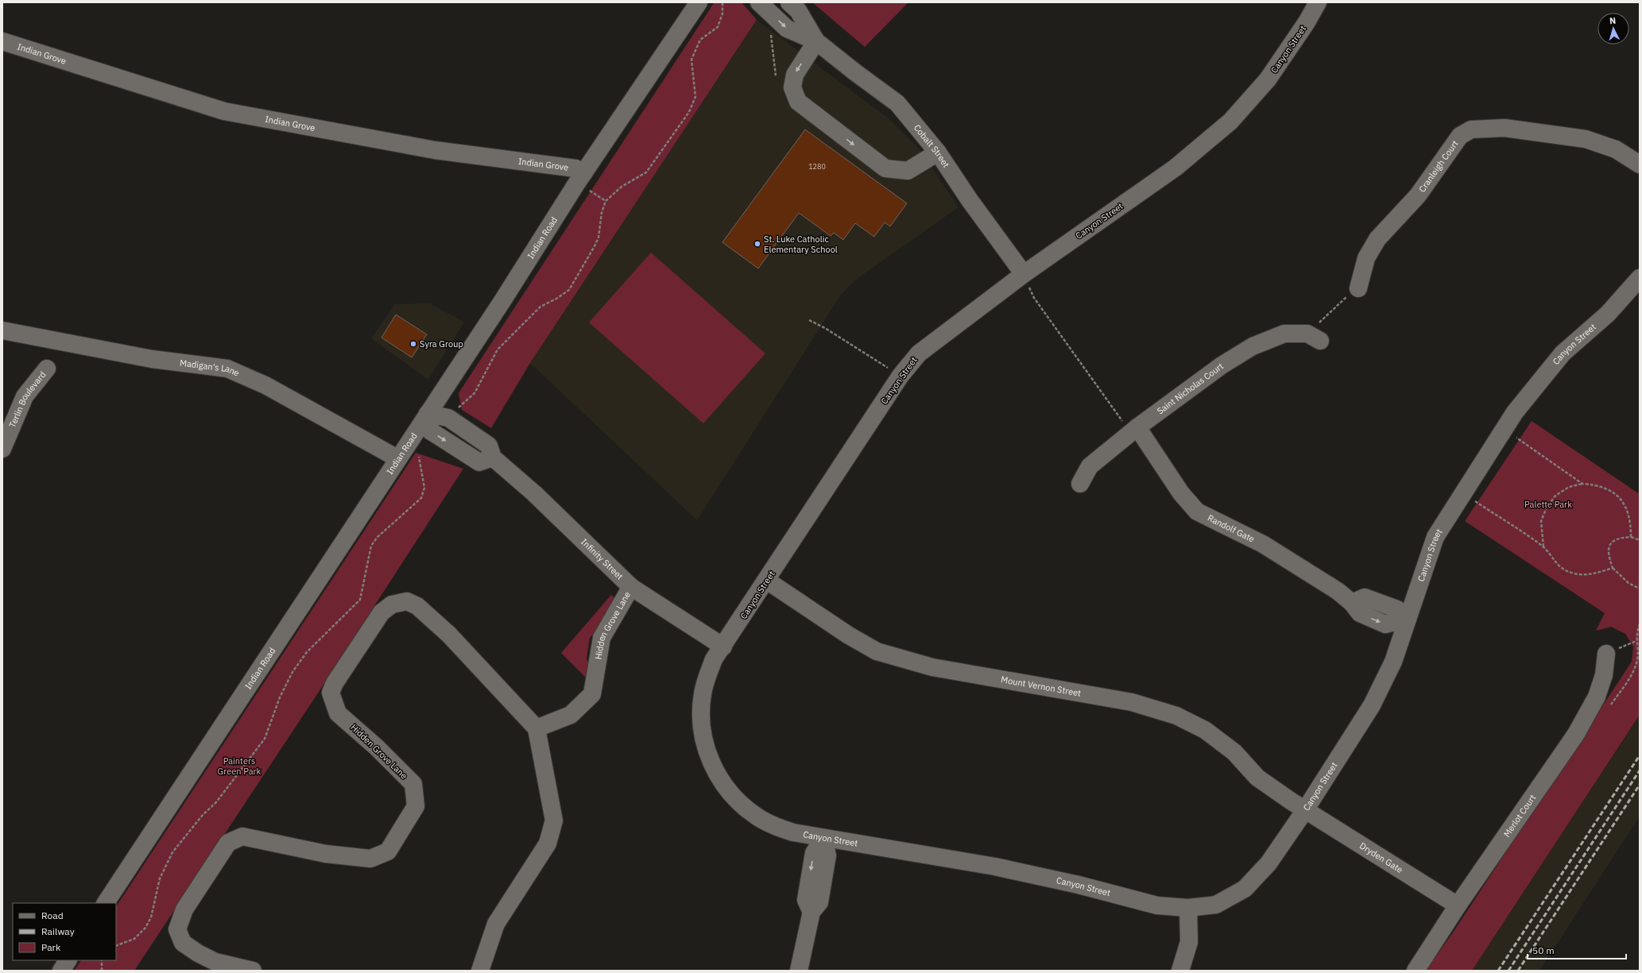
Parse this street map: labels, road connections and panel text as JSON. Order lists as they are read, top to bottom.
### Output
{
  "streets": {
    "street": [
      "Canyon Street",
      "Indian Grove",
      "Cobalt Street",
      "Cranleigh Court",
      "Indian Road",
      "Madigan's Lane",
      "Saint Nicholas Court",
      "Terlin Boulevard",
      "Randolf Gate",
      "Infinity Street",
      "Hidden Grove Lane",
      "Mount Vernon Street",
      "Merlot Court",
      "Dryden Gate"
    ]
  },
  "crossings": [
    ["Canyon Street", "Cobalt Street"],
    ["Canyon Street", "Randolf Gate"],
    ["Canyon Street", "Infinity Street"],
    ["Canyon Street", "Mount Vernon Street"],
    ["Canyon Street", "Dryden Gate"],
    ["Indian Grove", "Indian Road"],
    ["Indian Road", "Madigan's Lane"],
    ["Indian Road", "Infinity Street"],
    ["Saint Nicholas Court", "Randolf Gate"],
    ["Infinity Street", "Hidden Grove Lane"],
    ["Mount Vernon Street", "Dryden Gate"],
    ["Merlot Court", "Dryden Gate"]
  ],
  "parks": ["Palette Park", "Painters Green Park"],
  "places": ["St. Luke Catholic Elementary School", "Syra Group"],
  "house_numbers": ["1280"],
  "legend": ["Road", "Railway", "Park"],
  "scale_bar": "50 m",
  "north": "top"
}
